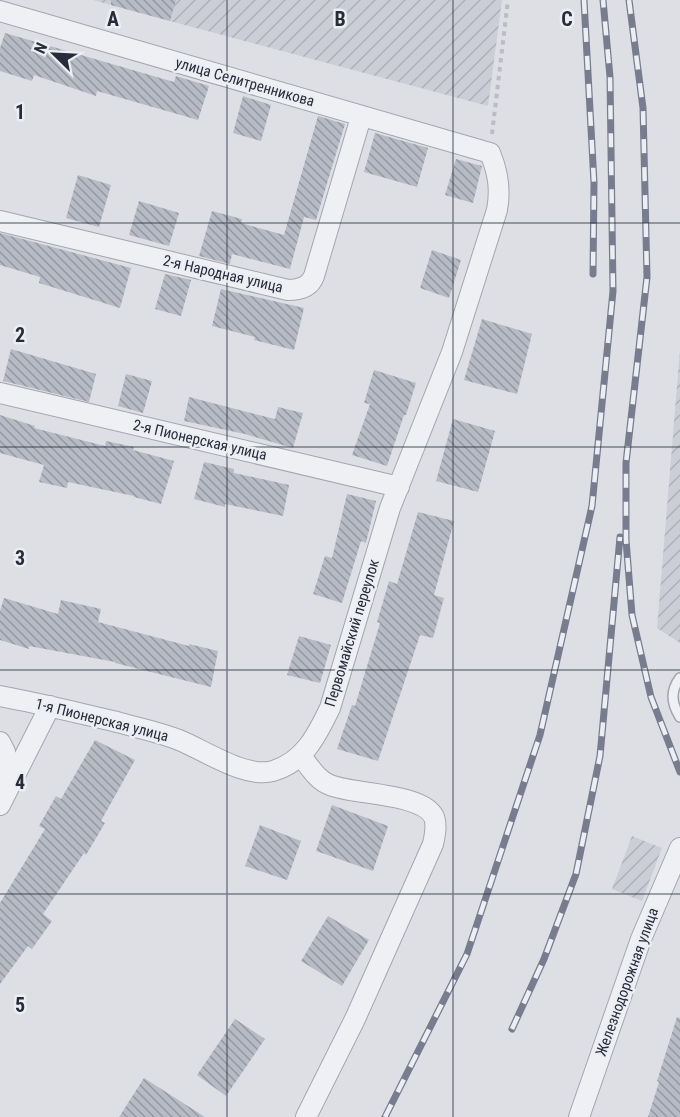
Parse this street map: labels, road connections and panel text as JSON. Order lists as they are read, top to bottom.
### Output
{
  "streets": {
    "street": [
      "улица Селитренникова",
      "2-я Народная улица",
      "2-я Пионерская улица",
      "Первомайский переулок",
      "1-я Пионерская улица",
      "Железнодорожная улица"
    ]
  },
  "crossings": [
    ["улица Селитренникова", "2-я Народная улица"],
    ["улица Селитренникова", "Первомайский переулок"],
    ["2-я Пионерская улица", "Первомайский переулок"],
    ["Первомайский переулок", "1-я Пионерская улица"]
  ],
  "north": "top left",
  "grid": {
    "columns": ["A", "B", "C"],
    "rows": [
      "1",
      "2",
      "3",
      "4",
      "5"
    ]
  }
}
